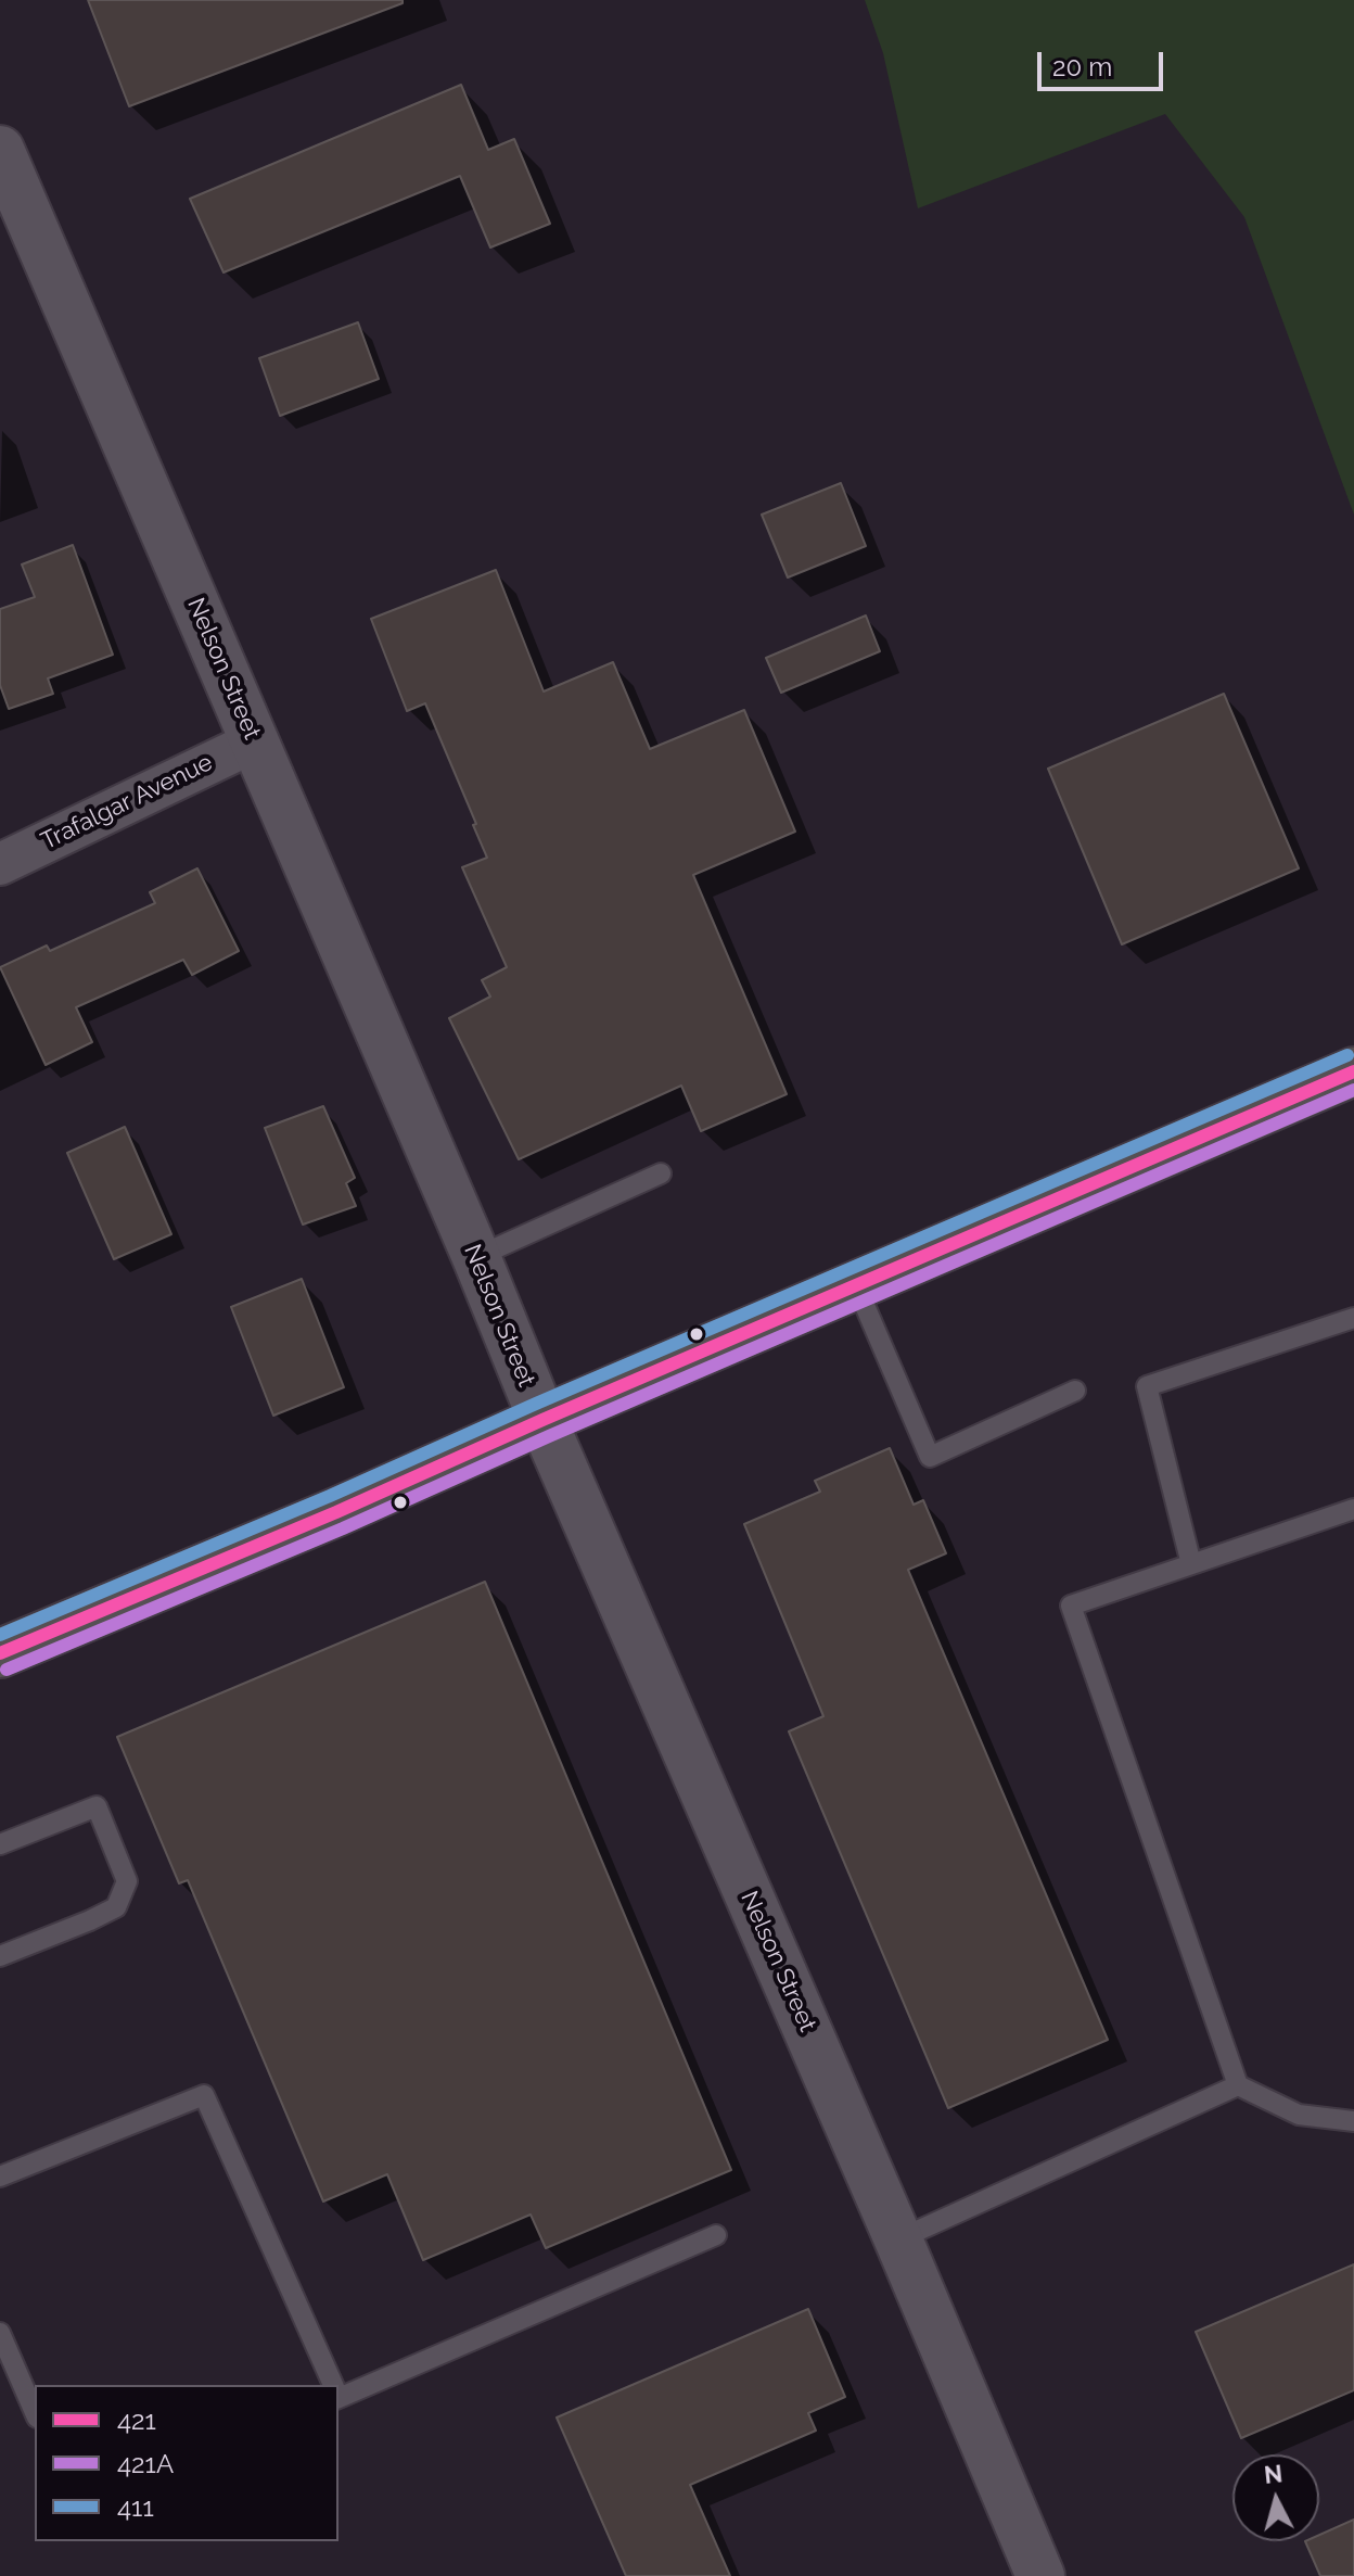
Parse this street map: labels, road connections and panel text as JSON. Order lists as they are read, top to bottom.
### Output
{
  "streets": {
    "street": ["Nelson Street", "Trafalgar Avenue"]
  },
  "crossings": [
    ["Nelson Street", "Trafalgar Avenue"]
  ],
  "lines": ["transit line 411", "transit line 421", "transit line 421A"],
  "legend": ["421", "421A", "411"],
  "scale_bar": "20 m",
  "north": "top"
}
